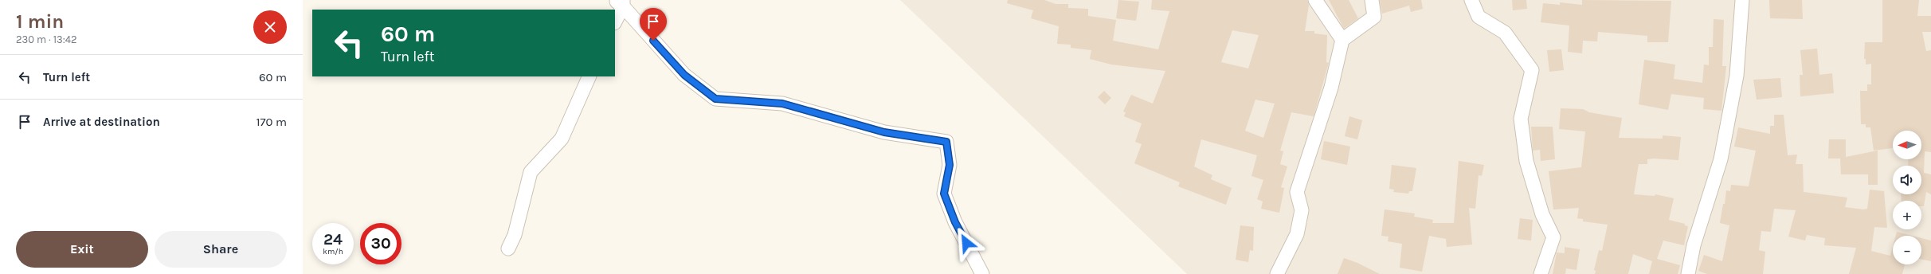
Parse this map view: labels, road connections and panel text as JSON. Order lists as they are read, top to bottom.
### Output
{
  "north": "left",
  "page": {
    "heading": ["1 min", "230 m · 13:42"],
    "turn": ["60 m", "Turn left"],
    "list": [
      {
        "name": "Turn left",
        "value": "60 m"
      },
      {
        "name": "Arrive at destination",
        "value": "170 m"
      }
    ],
    "map_buttons": ["+", "−"],
    "speed": "24 km/h",
    "limit": "30",
    "buttons": ["Exit", "Share"]
  }
}
